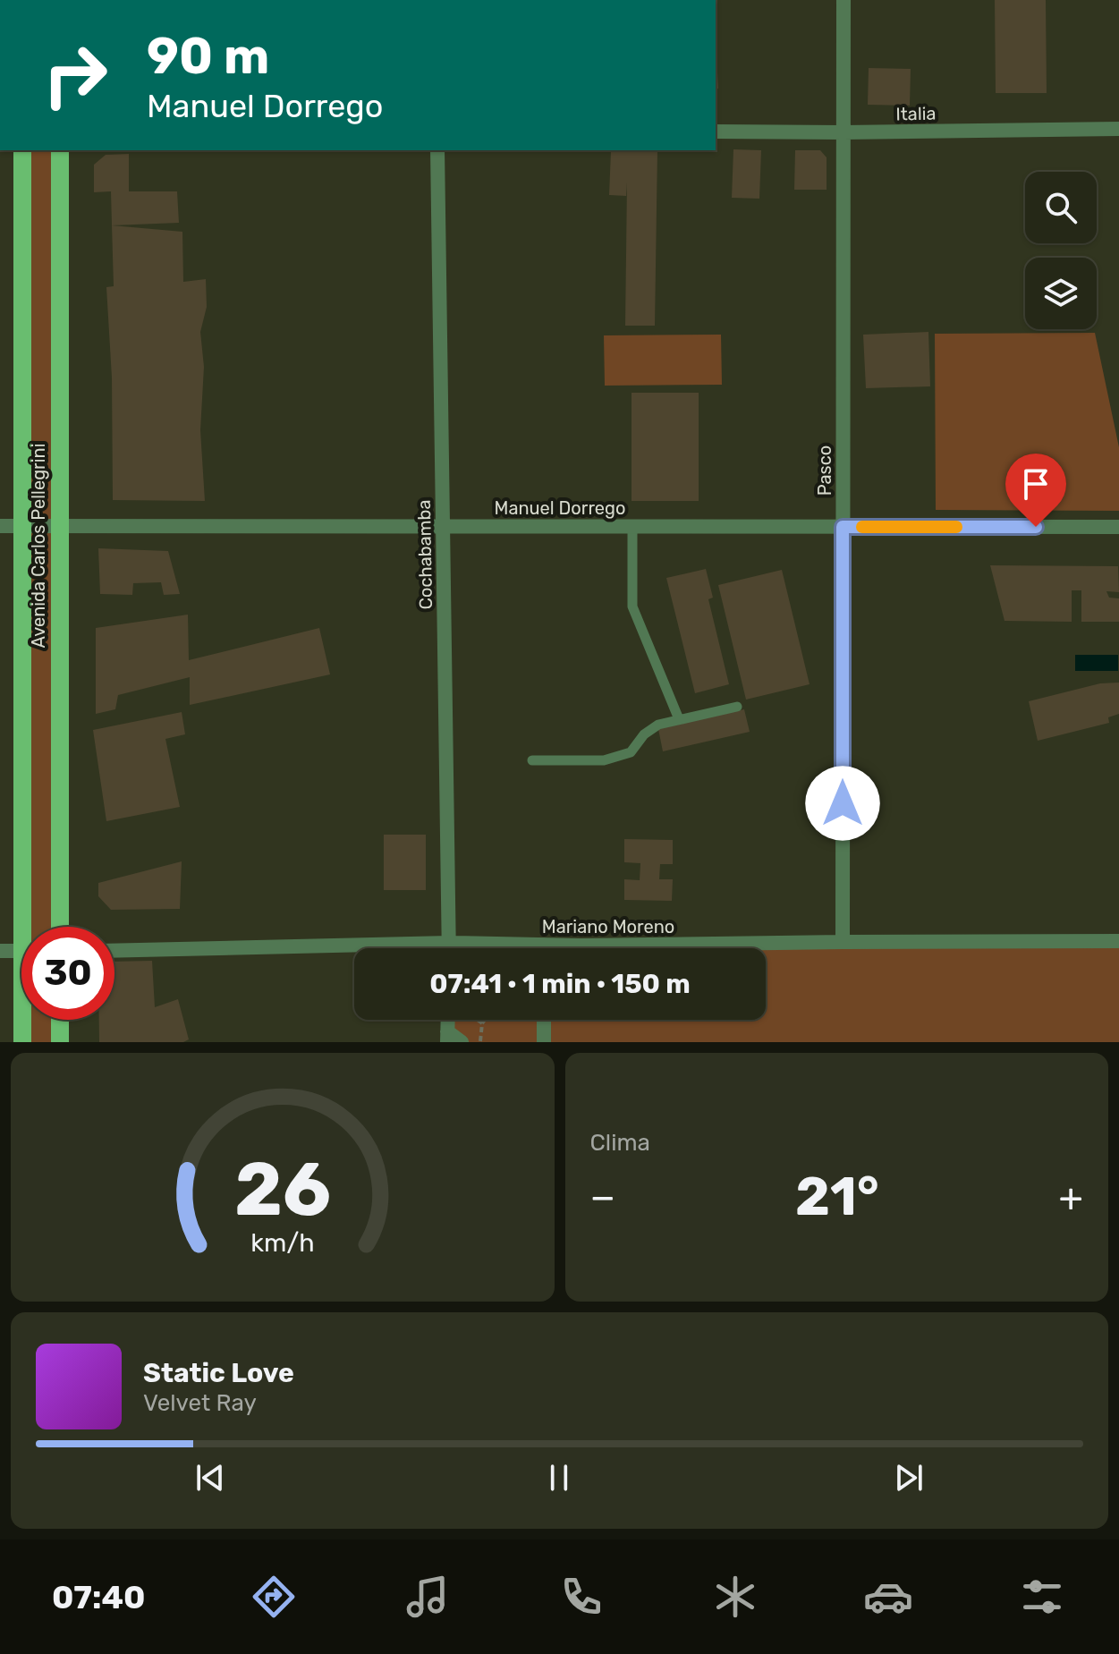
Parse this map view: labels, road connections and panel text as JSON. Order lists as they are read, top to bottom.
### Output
{
  "streets": {
    "main road": ["Avenida Carlos Pellegrini"],
    "street": [
      "Italia",
      "Pasco",
      "Manuel Dorrego",
      "Cochabamba",
      "Mariano Moreno"
    ]
  },
  "crossings": [
    ["Italia", "Pasco"],
    ["Pasco", "Manuel Dorrego"],
    ["Pasco", "Mariano Moreno"],
    ["Manuel Dorrego", "Avenida Carlos Pellegrini"],
    ["Manuel Dorrego", "Cochabamba"],
    ["Cochabamba", "Mariano Moreno"]
  ],
  "page": {
    "turn": ["90 m", "Manuel Dorrego"],
    "limit": "30",
    "trip": "07:41 · 1 min · 150 m",
    "tile": "Clima",
    "heat": ["−", "21°", "+"],
    "song": ["Static Love", "Velvet Ray"],
    "tabs": "07:40",
    "gauge": ["26", "km/h"]
  }
}
